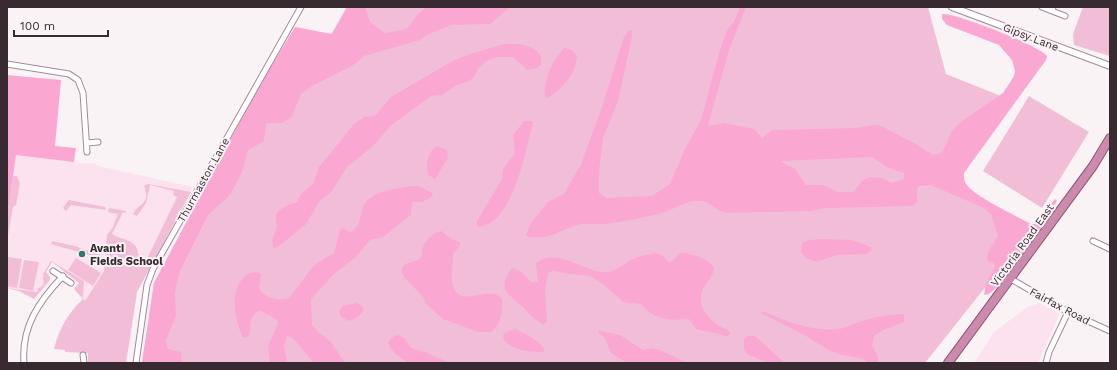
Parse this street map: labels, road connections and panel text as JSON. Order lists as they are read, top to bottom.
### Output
{
  "streets": {
    "highway": ["Victoria Road East"],
    "street": ["Gipsy Lane", "Thurmaston Lane", "Fairfax Road"]
  },
  "crossings": [
    ["Victoria Road East", "Fairfax Road"]
  ],
  "places": ["Avanti Fields School"],
  "scale_bar": "100 m"
}
